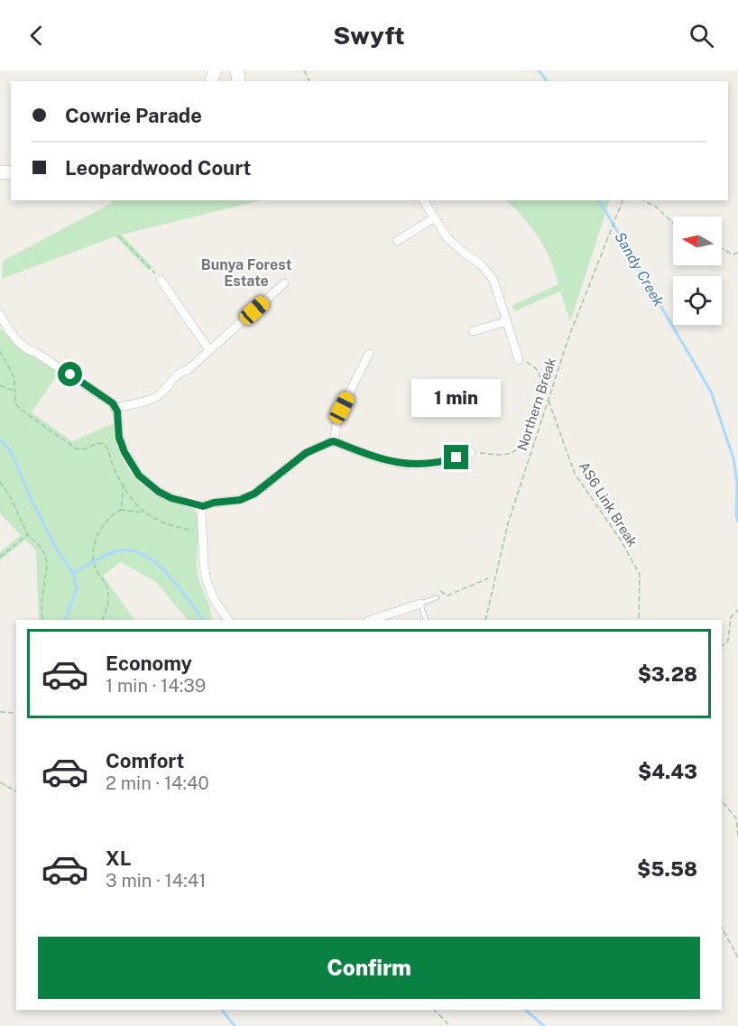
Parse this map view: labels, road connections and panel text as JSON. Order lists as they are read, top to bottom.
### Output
{
  "streets": {
    "path": ["Northern Break", "AS6 Link Break"]
  },
  "crossings": [
    ["Northern Break", "AS6 Link Break"]
  ],
  "districts": ["Bunya Forest Estate"],
  "water": ["Sandy Creek"],
  "north": "left",
  "page": {
    "header": "Swyft",
    "banner": ["Cowrie Parade", "Leopardwood Court"],
    "bubble": "1 min",
    "list": [
      {
        "name": "Economy",
        "note": "1 min · 14:39",
        "value": "$3.28"
      },
      {
        "name": "Comfort",
        "note": "2 min · 14:40",
        "value": "$4.43"
      },
      {
        "name": "XL",
        "note": "3 min · 14:41",
        "value": "$5.58"
      }
    ],
    "buttons": "Confirm"
  }
}
